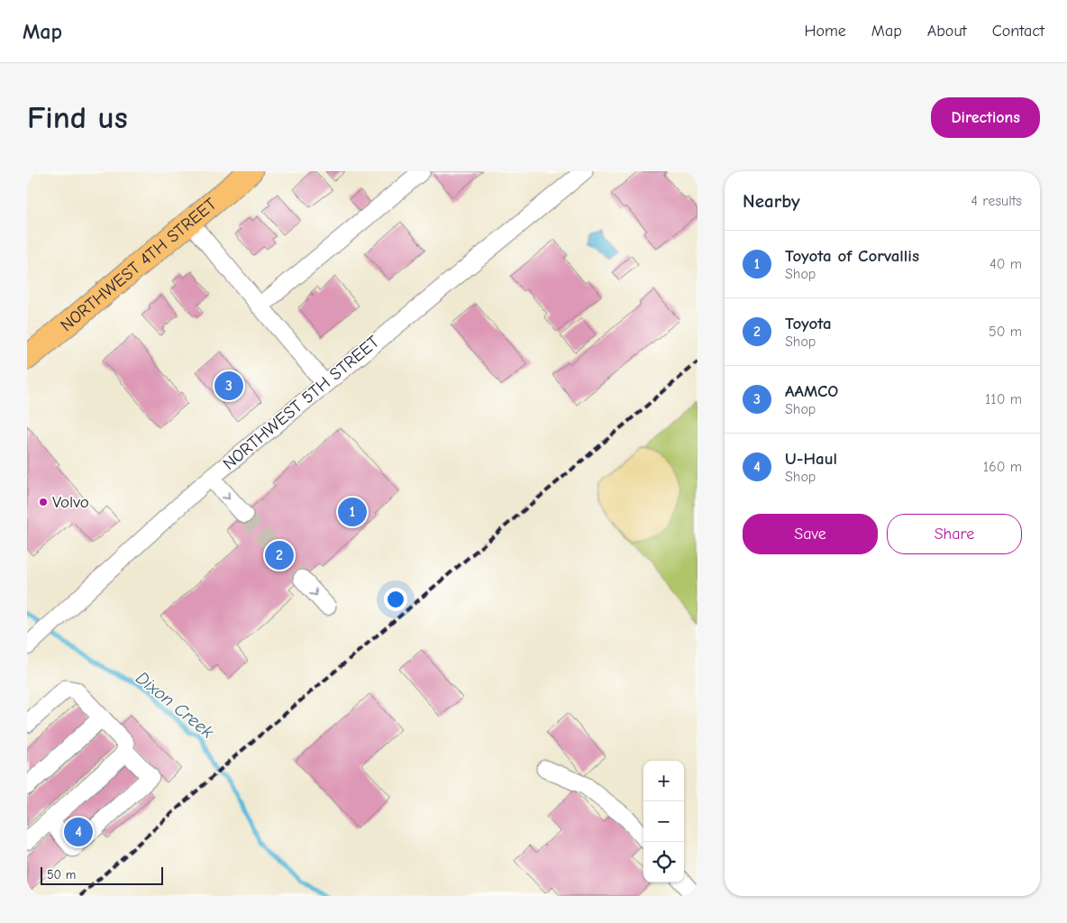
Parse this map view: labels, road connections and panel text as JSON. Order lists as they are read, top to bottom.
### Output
{
  "streets": {
    "highway": ["NORTHWEST 4TH STREET"],
    "street": ["NORTHWEST 5TH STREET"]
  },
  "water": ["Dixon Creek"],
  "places": ["Volvo"],
  "scale_bar": "50 m",
  "page": {
    "header": "Map",
    "nav": [
      "Home",
      "Map",
      "About",
      "Contact"
    ],
    "buttons": [
      "Directions",
      ["Save", "Share"]
    ],
    "title": "Find us",
    "heading": ["Nearby", "4 results"],
    "list": [
      {
        "mark": "1",
        "name": "Toyota of Corvallis",
        "note": "Shop",
        "value": "40 m"
      },
      {
        "mark": "2",
        "name": "Toyota",
        "note": "Shop",
        "value": "50 m"
      },
      {
        "mark": "3",
        "name": "AAMCO",
        "note": "Shop",
        "value": "110 m"
      },
      {
        "mark": "4",
        "name": "U-Haul",
        "note": "Shop",
        "value": "160 m"
      }
    ],
    "pins": [
      "3",
      "1",
      "2",
      "4"
    ],
    "map_buttons": ["+", "−"],
    "scale": "50 m"
  }
}
